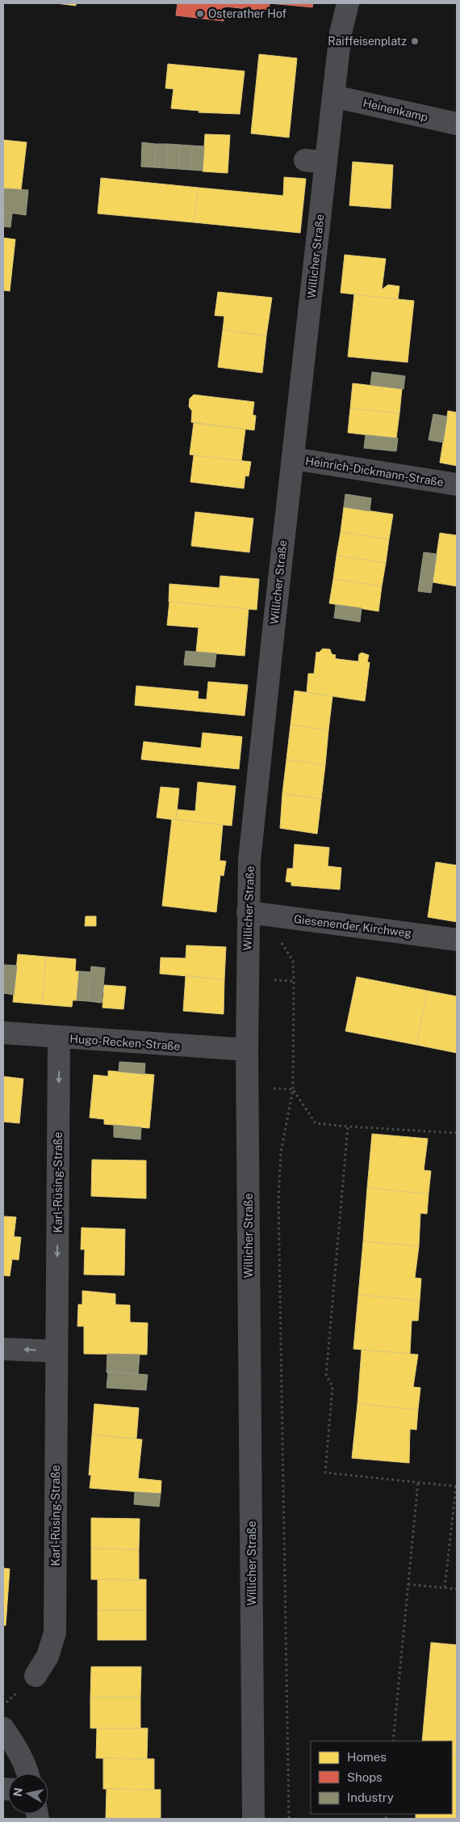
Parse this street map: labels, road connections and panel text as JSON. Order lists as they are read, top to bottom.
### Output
{
  "streets": {
    "street": [
      "Heinenkamp",
      "Willicher Straße",
      "Heinrich-Dickmann-Straße",
      "Giesenender Kirchweg",
      "Hugo-Recken-Straße",
      "Karl-Rüsing-Straße"
    ]
  },
  "crossings": [
    ["Heinenkamp", "Willicher Straße"],
    ["Willicher Straße", "Heinrich-Dickmann-Straße"],
    ["Willicher Straße", "Giesenender Kirchweg"],
    ["Willicher Straße", "Hugo-Recken-Straße"],
    ["Hugo-Recken-Straße", "Karl-Rüsing-Straße"]
  ],
  "one_way": ["Karl-Rüsing-Straße"],
  "places": ["Osterather Hof", "Raiffeisenplatz"],
  "legend": ["Homes", "Shops", "Industry"],
  "north": "left"
}
